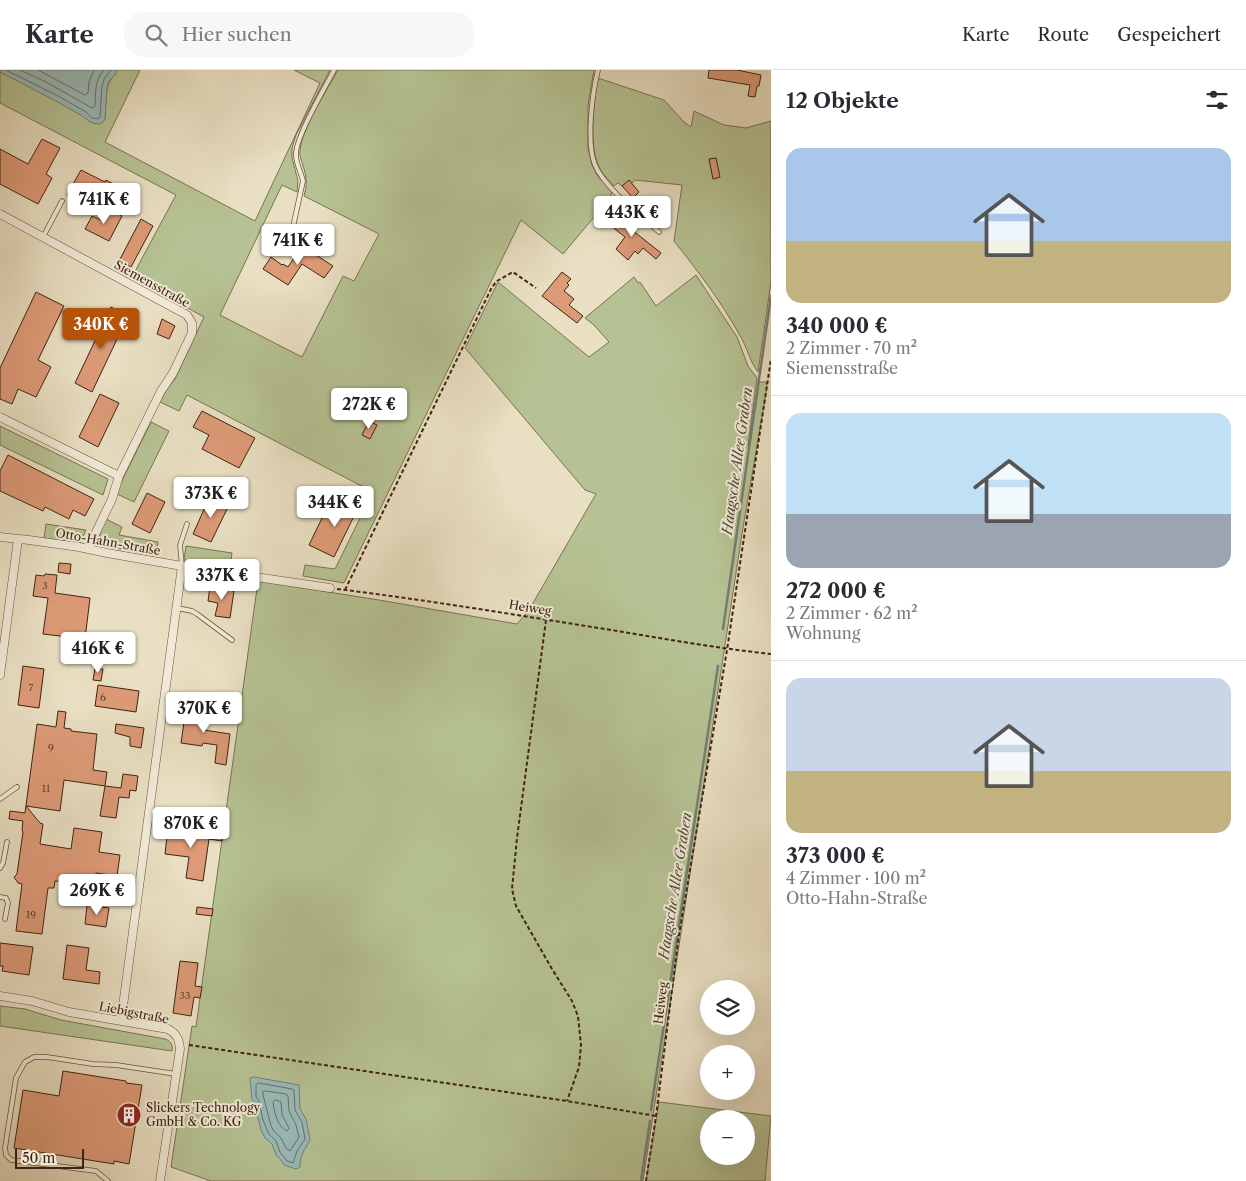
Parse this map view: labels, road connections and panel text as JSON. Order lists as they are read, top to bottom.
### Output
{
  "streets": {
    "street": ["Siemensstraße", "Otto-Hahn-Straße", "Liebigstraße"],
    "path": ["Heiweg"]
  },
  "crossings": [
    ["Siemensstraße", "Otto-Hahn-Straße"],
    ["Otto-Hahn-Straße", "Heiweg"]
  ],
  "water": ["Haagsche Allee Graben"],
  "places": {
    "building": ["Slickers Technology GmbH & Co. KG"]
  },
  "house_numbers": [
    "3",
    "7",
    "6",
    "9",
    "11",
    "19",
    "33"
  ],
  "scale_bar": "50 m",
  "page": {
    "header": "Karte",
    "search": "Hier suchen",
    "nav": ["Karte", "Route", "Gespeichert"],
    "heading": "12 Objekte",
    "list": [
      {
        "name": "340 000 €",
        "note": "2 Zimmer · 70 m² · Siemensstraße"
      },
      {
        "name": "272 000 €",
        "note": "2 Zimmer · 62 m² · Wohnung"
      },
      {
        "name": "373 000 €",
        "note": "4 Zimmer · 100 m² · Otto-Hahn-Straße"
      }
    ],
    "price": [
      "741K €",
      "443K €",
      "741K €",
      "340K €",
      "272K €",
      "373K €",
      "344K €",
      "337K €",
      "416K €",
      "370K €",
      "870K €",
      "269K €"
    ],
    "map_buttons": ["+", "−"],
    "scale": "50 m"
  }
}
